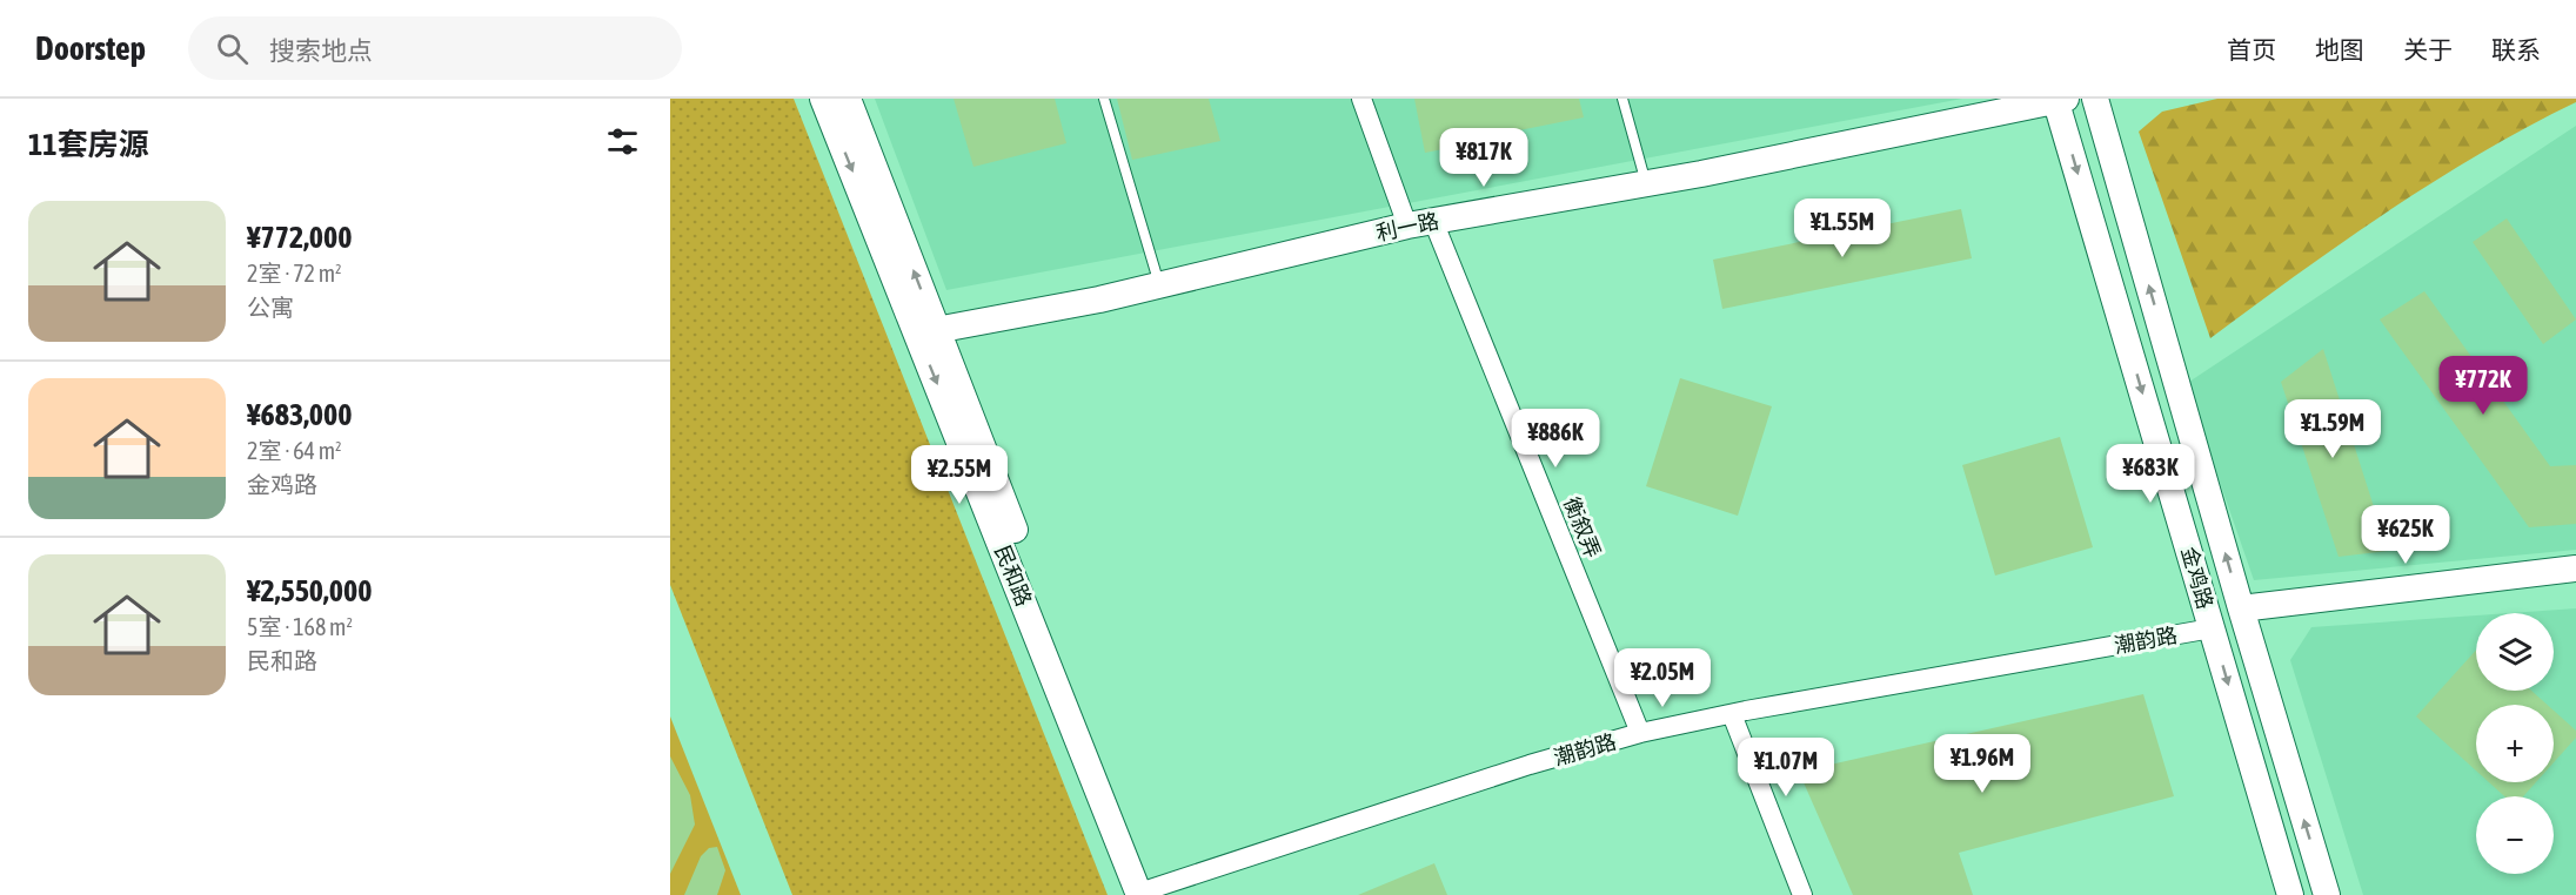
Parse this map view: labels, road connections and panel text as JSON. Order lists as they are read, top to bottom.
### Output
{
  "streets": {
    "main road": ["利一路", "民和路", "金鸡路"],
    "street": ["衡叙弄", "潮韵路"]
  },
  "crossings": [
    ["利一路", "衡叙弄"],
    ["利一路", "民和路"],
    ["利一路", "金鸡路"],
    ["衡叙弄", "潮韵路"],
    ["民和路", "潮韵路"],
    ["金鸡路", "潮韵路"]
  ],
  "page": {
    "header": "Doorstep",
    "search": "搜索地点",
    "nav": [
      "首页",
      "地图",
      "关于",
      "联系"
    ],
    "heading": "11套房源",
    "price": [
      "¥817K",
      "¥1.55M",
      "¥772K",
      "¥1.59M",
      "¥886K",
      "¥683K",
      "¥2.55M",
      "¥625K",
      "¥2.05M",
      "¥1.96M",
      "¥1.07M"
    ],
    "list": [
      {
        "name": "¥772,000",
        "note": "2室 · 72 m² · 公寓"
      },
      {
        "name": "¥683,000",
        "note": "2室 · 64 m² · 金鸡路"
      },
      {
        "name": "¥2,550,000",
        "note": "5室 · 168 m² · 民和路"
      }
    ],
    "map_buttons": ["+", "−"]
  }
}
